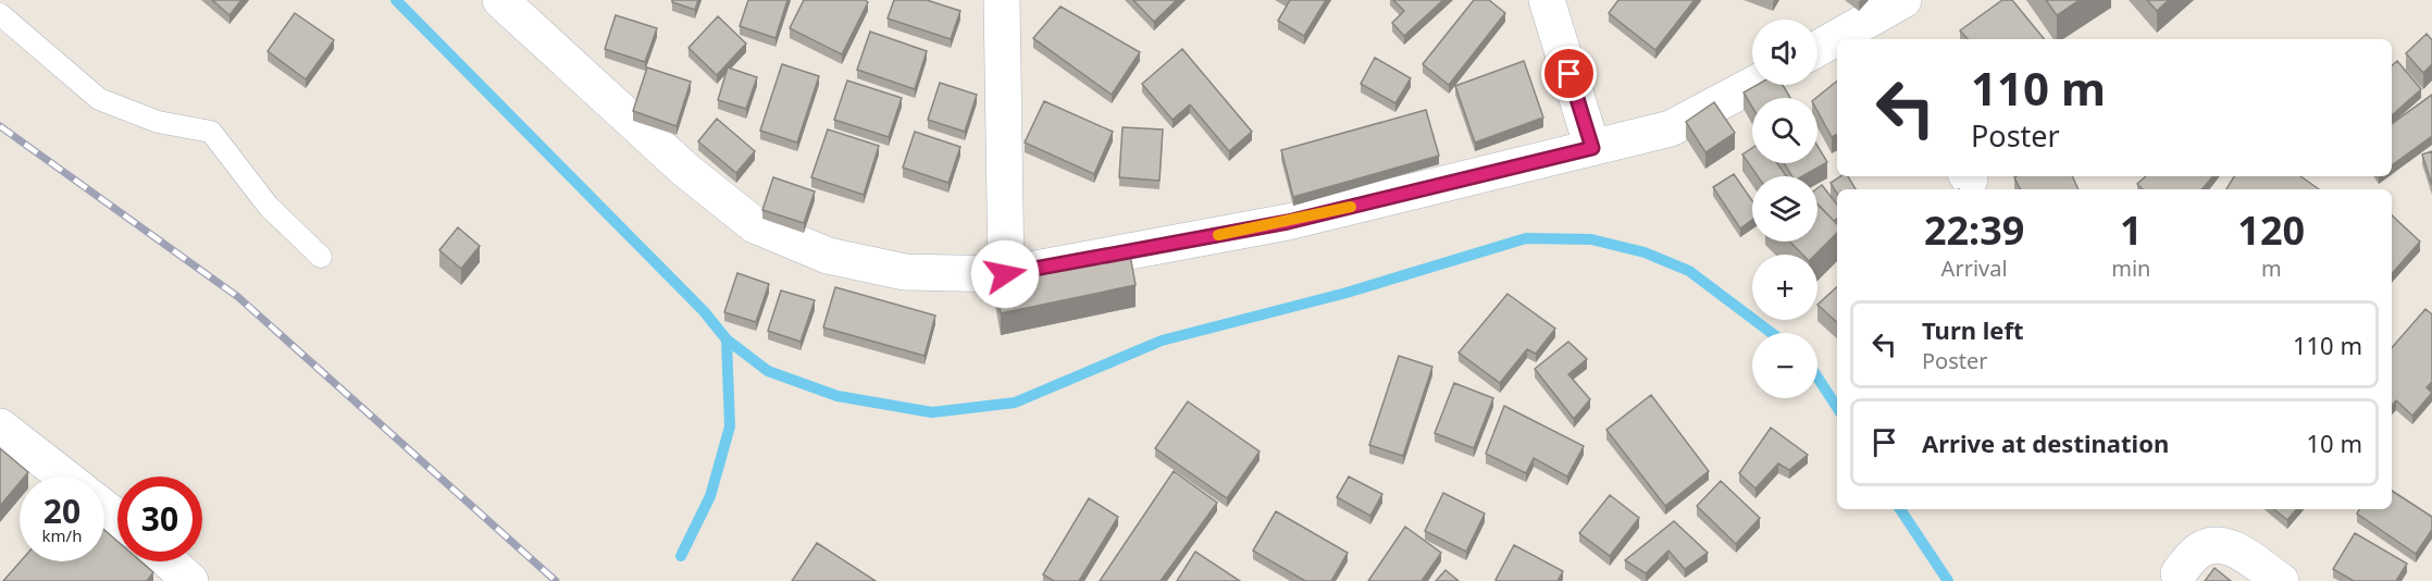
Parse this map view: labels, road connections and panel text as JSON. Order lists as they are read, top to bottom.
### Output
{
  "page": {
    "map_buttons": ["+", "−"],
    "turn": ["110 m", "Poster"],
    "eta": [
      "22:39",
      "Arrival",
      "1",
      "min",
      "120",
      "m"
    ],
    "list": [
      {
        "name": "Turn left",
        "note": "Poster",
        "value": "110 m"
      },
      {
        "name": "Arrive at destination",
        "value": "10 m"
      }
    ],
    "speed": "20 km/h",
    "limit": "30"
  }
}
